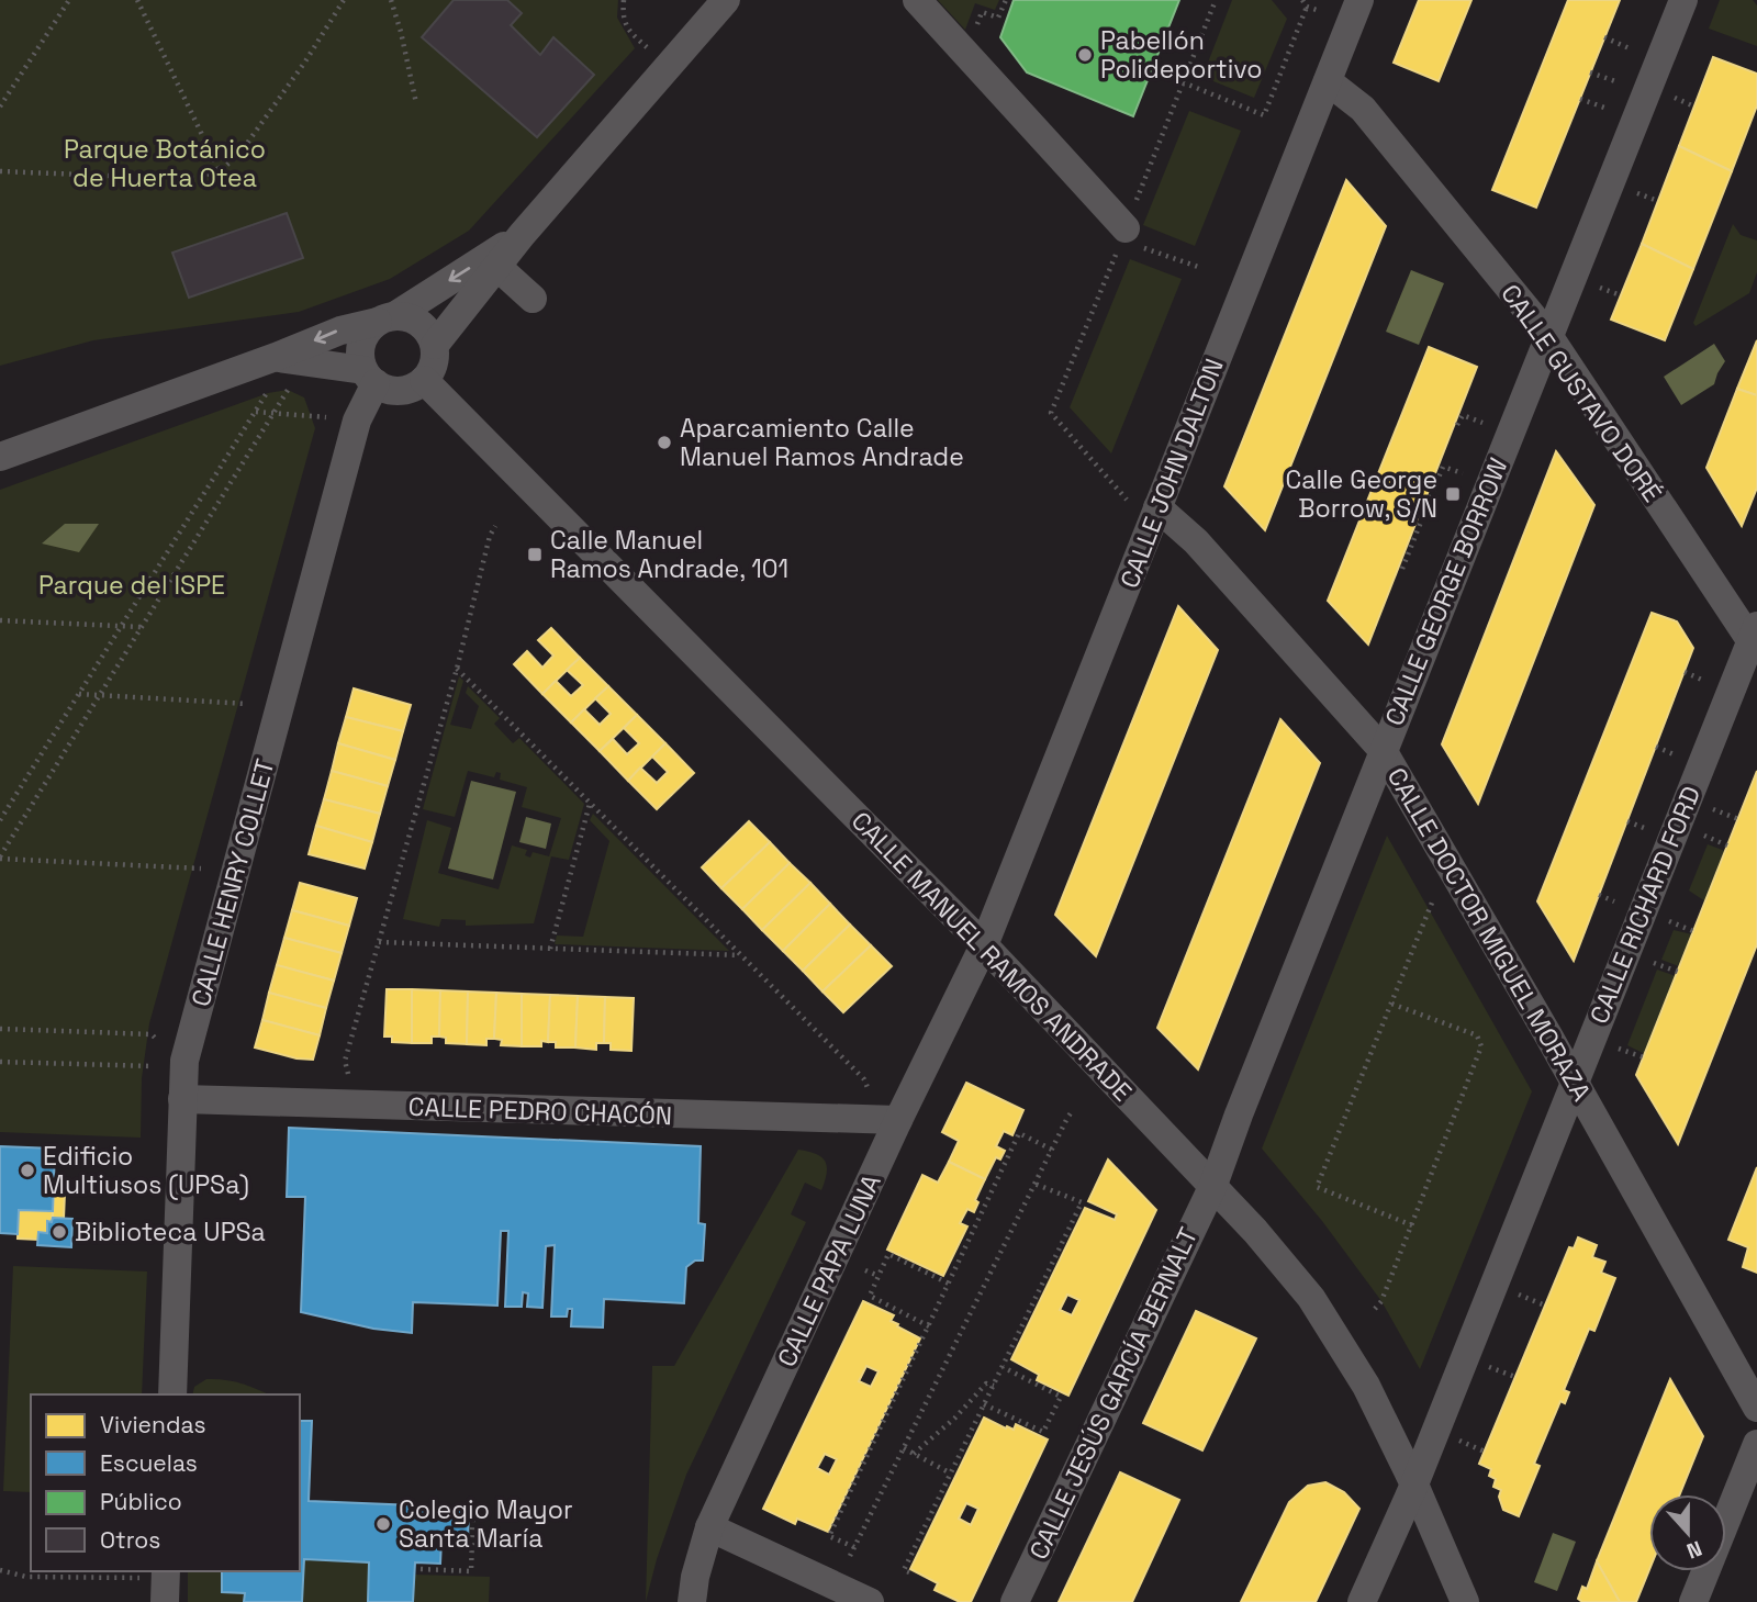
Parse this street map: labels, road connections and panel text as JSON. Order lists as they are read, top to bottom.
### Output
{
  "streets": {
    "street": [
      "CALLE GUSTAVO DORÉ",
      "CALLE JOHN DALTON",
      "CALLE GEORGE BORROW",
      "CALLE HENRY COLLET",
      "CALLE RICHARD FORD",
      "CALLE DOCTOR MIGUEL MORAZA",
      "CALLE MANUEL RAMOS ANDRADE",
      "CALLE PEDRO CHACÓN",
      "CALLE PAPA LUNA",
      "CALLE JESÚS GARCÍA BERNALT"
    ]
  },
  "crossings": [
    ["CALLE GUSTAVO DORÉ", "CALLE JOHN DALTON"],
    ["CALLE GUSTAVO DORÉ", "CALLE GEORGE BORROW"],
    ["CALLE GUSTAVO DORÉ", "CALLE RICHARD FORD"],
    ["CALLE JOHN DALTON", "CALLE DOCTOR MIGUEL MORAZA"],
    ["CALLE JOHN DALTON", "CALLE MANUEL RAMOS ANDRADE"],
    ["CALLE JOHN DALTON", "CALLE PAPA LUNA"],
    ["CALLE GEORGE BORROW", "CALLE DOCTOR MIGUEL MORAZA"],
    ["CALLE GEORGE BORROW", "CALLE MANUEL RAMOS ANDRADE"],
    ["CALLE GEORGE BORROW", "CALLE JESÚS GARCÍA BERNALT"],
    ["CALLE HENRY COLLET", "CALLE MANUEL RAMOS ANDRADE"],
    ["CALLE HENRY COLLET", "CALLE PEDRO CHACÓN"],
    ["CALLE RICHARD FORD", "CALLE DOCTOR MIGUEL MORAZA"],
    ["CALLE RICHARD FORD", "CALLE MANUEL RAMOS ANDRADE"],
    ["CALLE MANUEL RAMOS ANDRADE", "CALLE PAPA LUNA"],
    ["CALLE MANUEL RAMOS ANDRADE", "CALLE JESÚS GARCÍA BERNALT"],
    ["CALLE PEDRO CHACÓN", "CALLE PAPA LUNA"]
  ],
  "parks": ["Parque Botánico de Huerta Otea", "Parque del ISPE"],
  "places": {
    "other": [
      "Pabellón Polideportivo",
      "Aparcamiento Calle Manuel Ramos Andrade",
      "Edificio Multiusos (UPSa)",
      "Biblioteca UPSa",
      "Colegio Mayor Santa María"
    ],
    "transit": ["Calle George Borrow, S/N", "Calle Manuel Ramos Andrade, 101"]
  },
  "legend": [
    "Viviendas",
    "Escuelas",
    "Público",
    "Otros"
  ],
  "north": "bottom"
}
